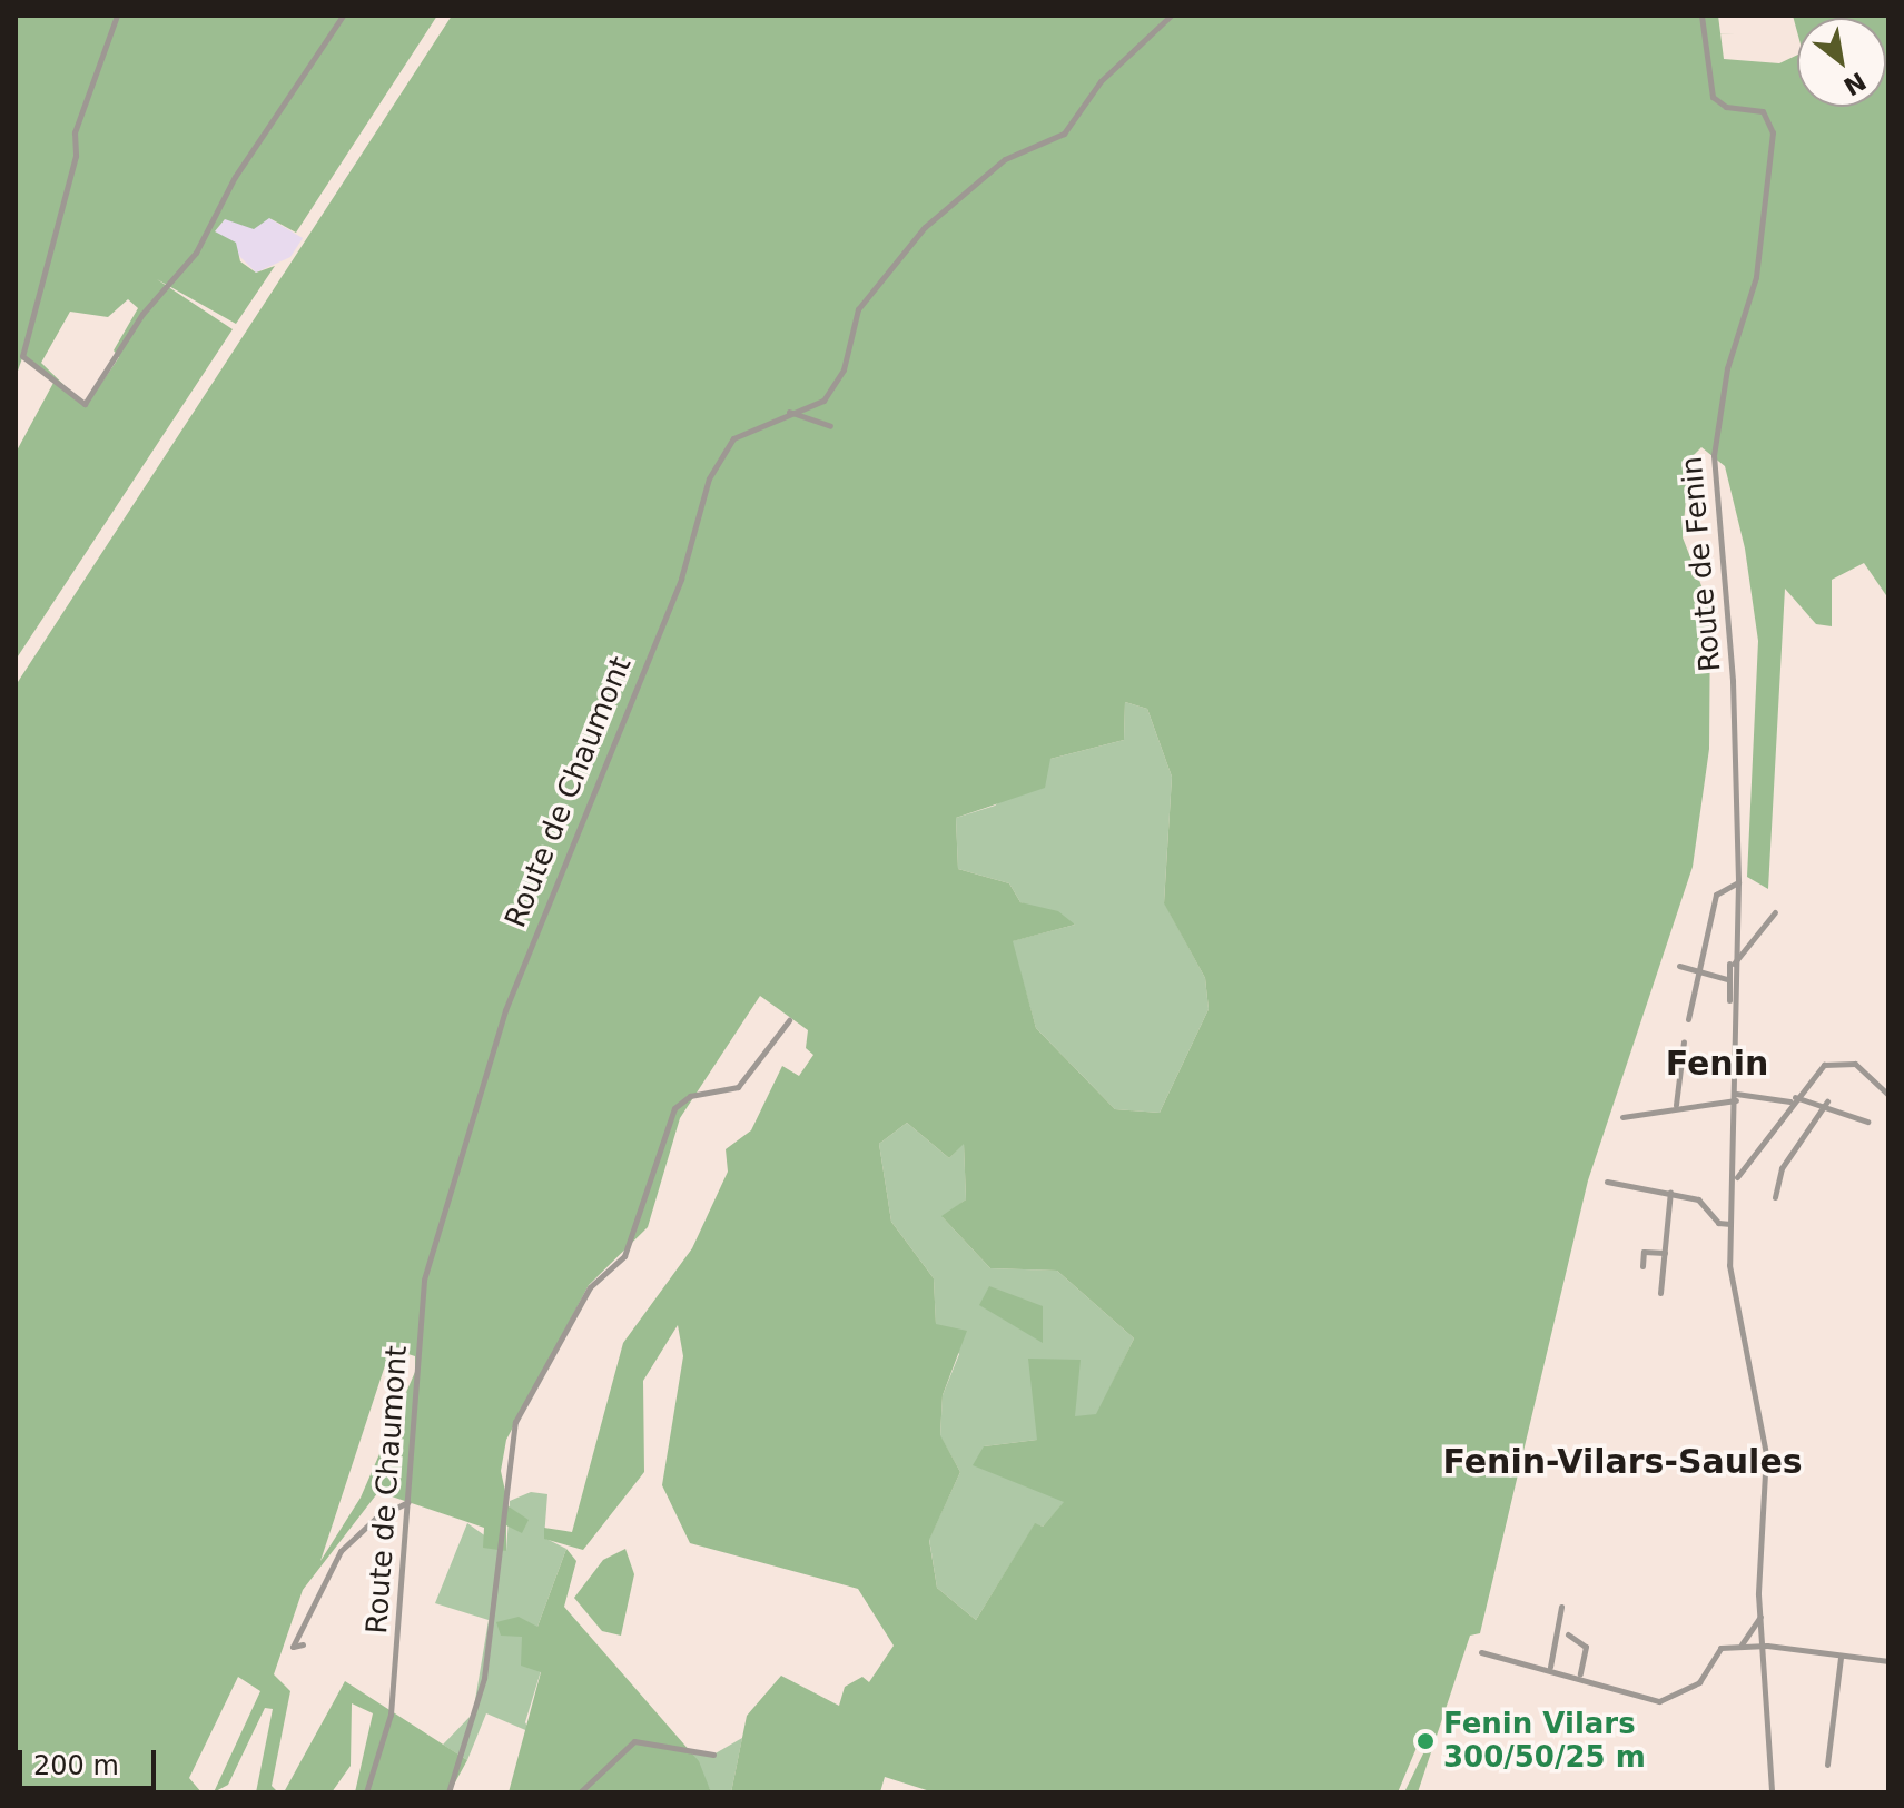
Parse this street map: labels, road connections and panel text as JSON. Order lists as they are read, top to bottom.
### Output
{
  "streets": {
    "street": ["Route de Fenin", "Route de Chaumont"]
  },
  "districts": ["Fenin", "Fenin-Vilars-Saules"],
  "places": ["Fenin Vilars 300/50/25 m"],
  "scale_bar": "200 m",
  "north": "bottom right"
}
